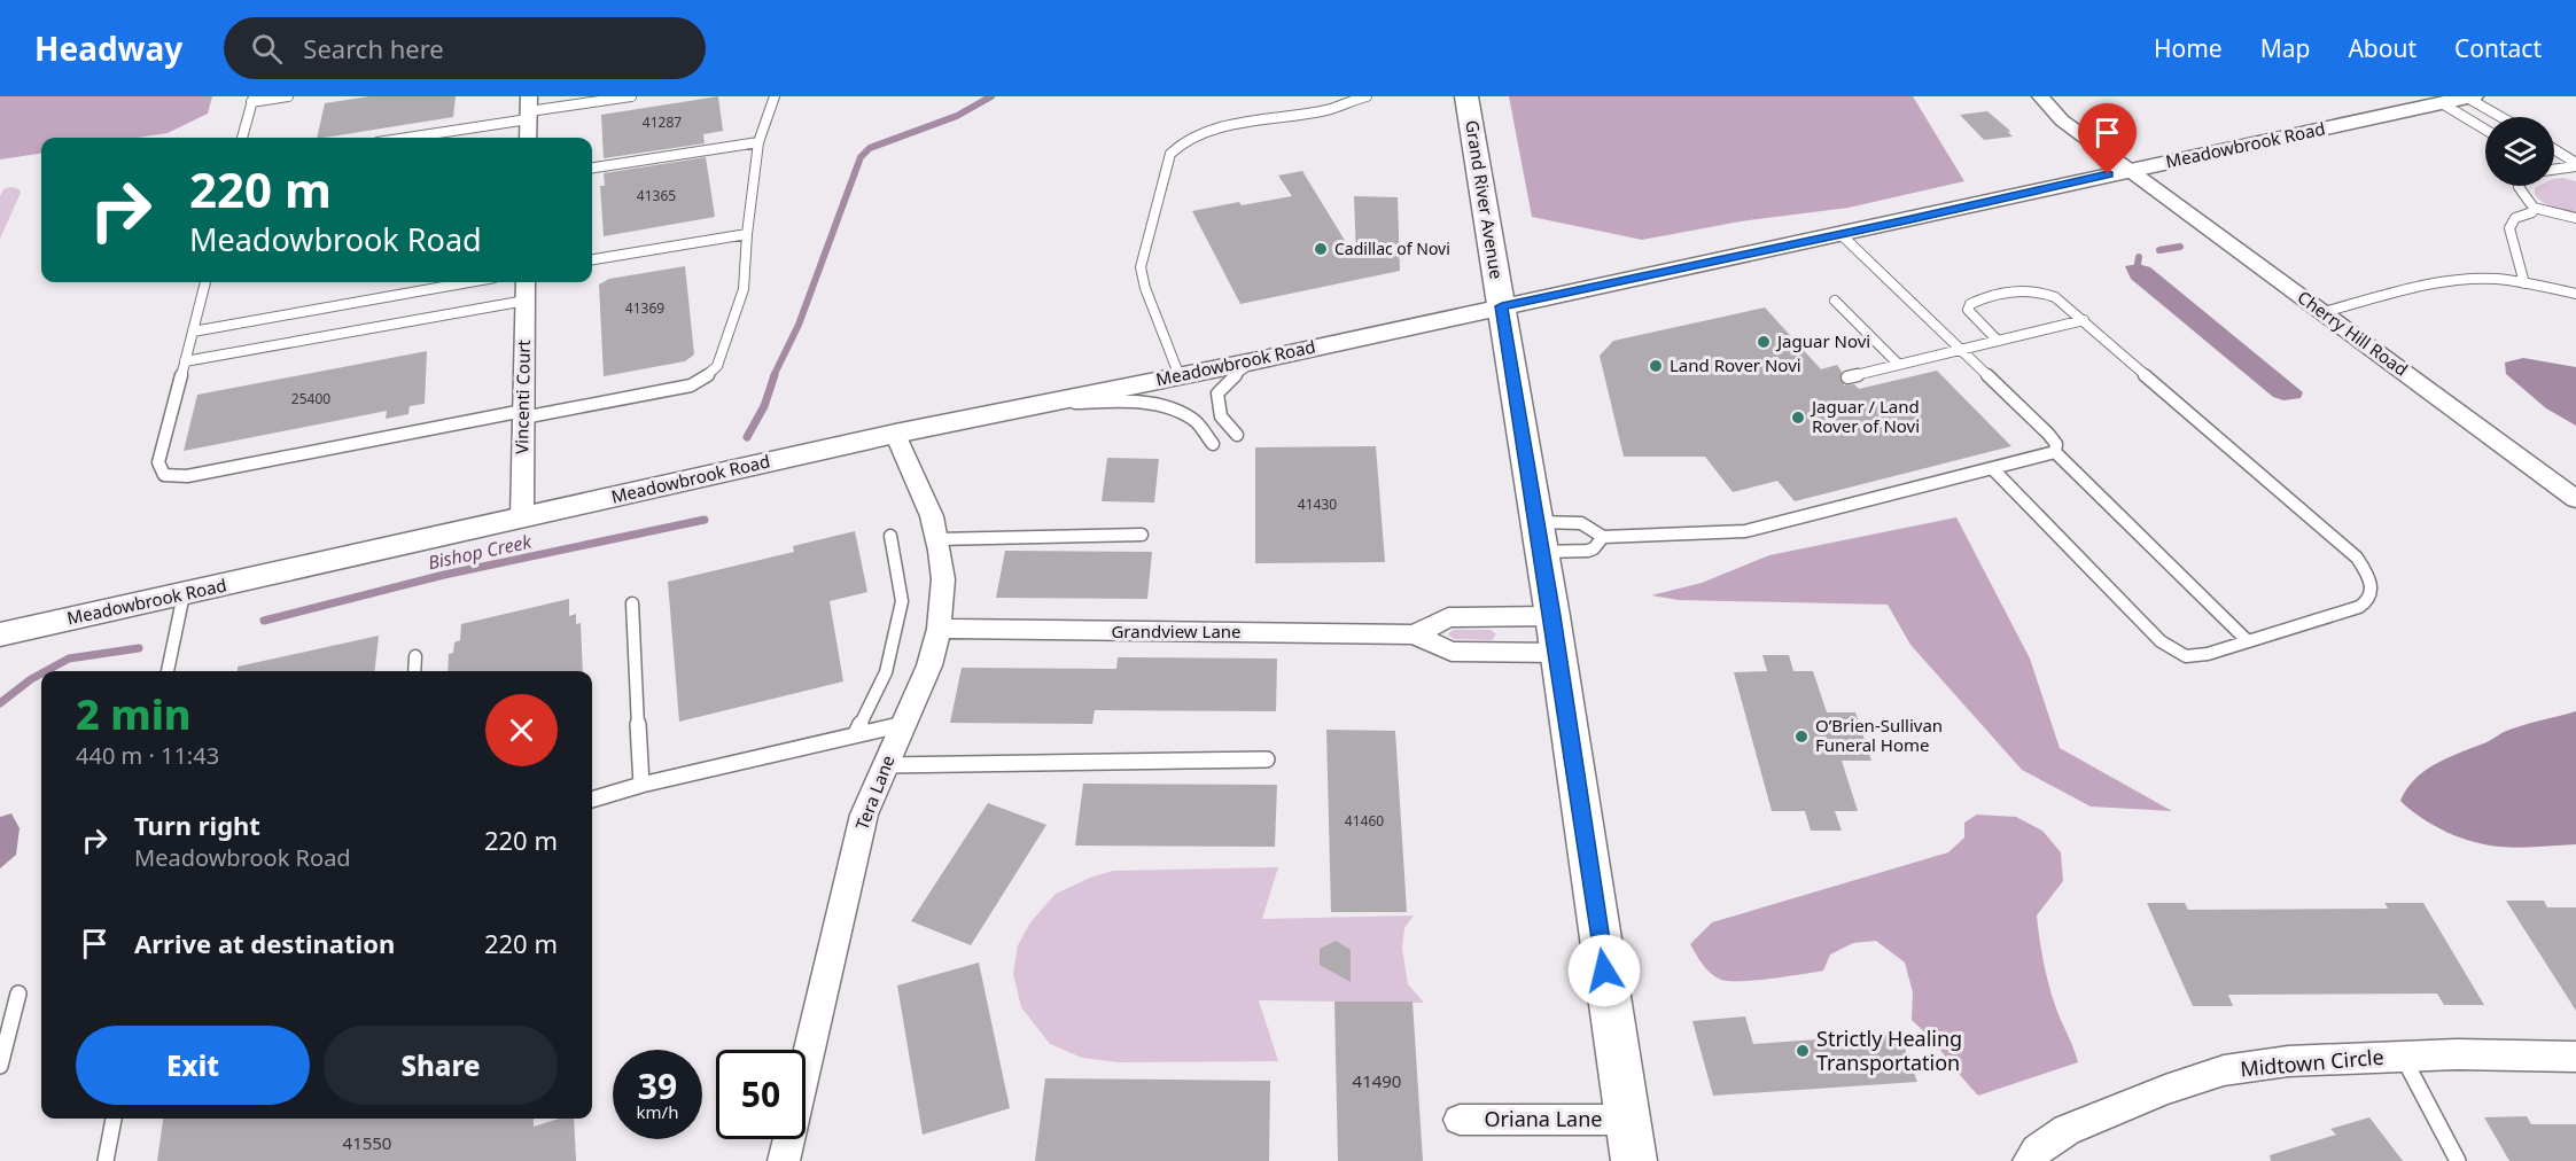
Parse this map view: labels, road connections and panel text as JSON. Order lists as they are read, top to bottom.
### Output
{
  "streets": {
    "main road": ["Grand River Avenue"],
    "street": [
      "Meadowbrook Road",
      "Cherry Hill Road",
      "Vincenti Court",
      "Grandview Lane",
      "Tera Lane",
      "Midtown Circle",
      "Oriana Lane"
    ]
  },
  "crossings": [
    ["Meadowbrook Road", "Grand River Avenue"],
    ["Meadowbrook Road", "Cherry Hill Road"],
    ["Meadowbrook Road", "Vincenti Court"],
    ["Meadowbrook Road", "Tera Lane"],
    ["Grand River Avenue", "Grandview Lane"],
    ["Grand River Avenue", "Oriana Lane"],
    ["Grandview Lane", "Tera Lane"]
  ],
  "water": ["Bishop Creek"],
  "places": [
    "Cadillac of Novi",
    "Jaguar Novi",
    "Land Rover Novi",
    "Jaguar / Land Rover of Novi",
    "O’Brien-Sullivan Funeral Home",
    "Strictly Healing Transportation"
  ],
  "house_numbers": [
    "41287",
    "41365",
    "41369",
    "25400",
    "41430",
    "41460",
    "41490",
    "41550"
  ],
  "page": {
    "header": "Headway",
    "search": "Search here",
    "nav": [
      "Home",
      "Map",
      "About",
      "Contact"
    ],
    "turn": ["220 m", "Meadowbrook Road"],
    "heading": ["2 min", "440 m · 11:43"],
    "list": [
      {
        "name": "Turn right",
        "note": "Meadowbrook Road",
        "value": "220 m"
      },
      {
        "name": "Arrive at destination",
        "value": "220 m"
      }
    ],
    "buttons": ["Exit", "Share"],
    "speed": "39 km/h",
    "limit": "50"
  }
}
